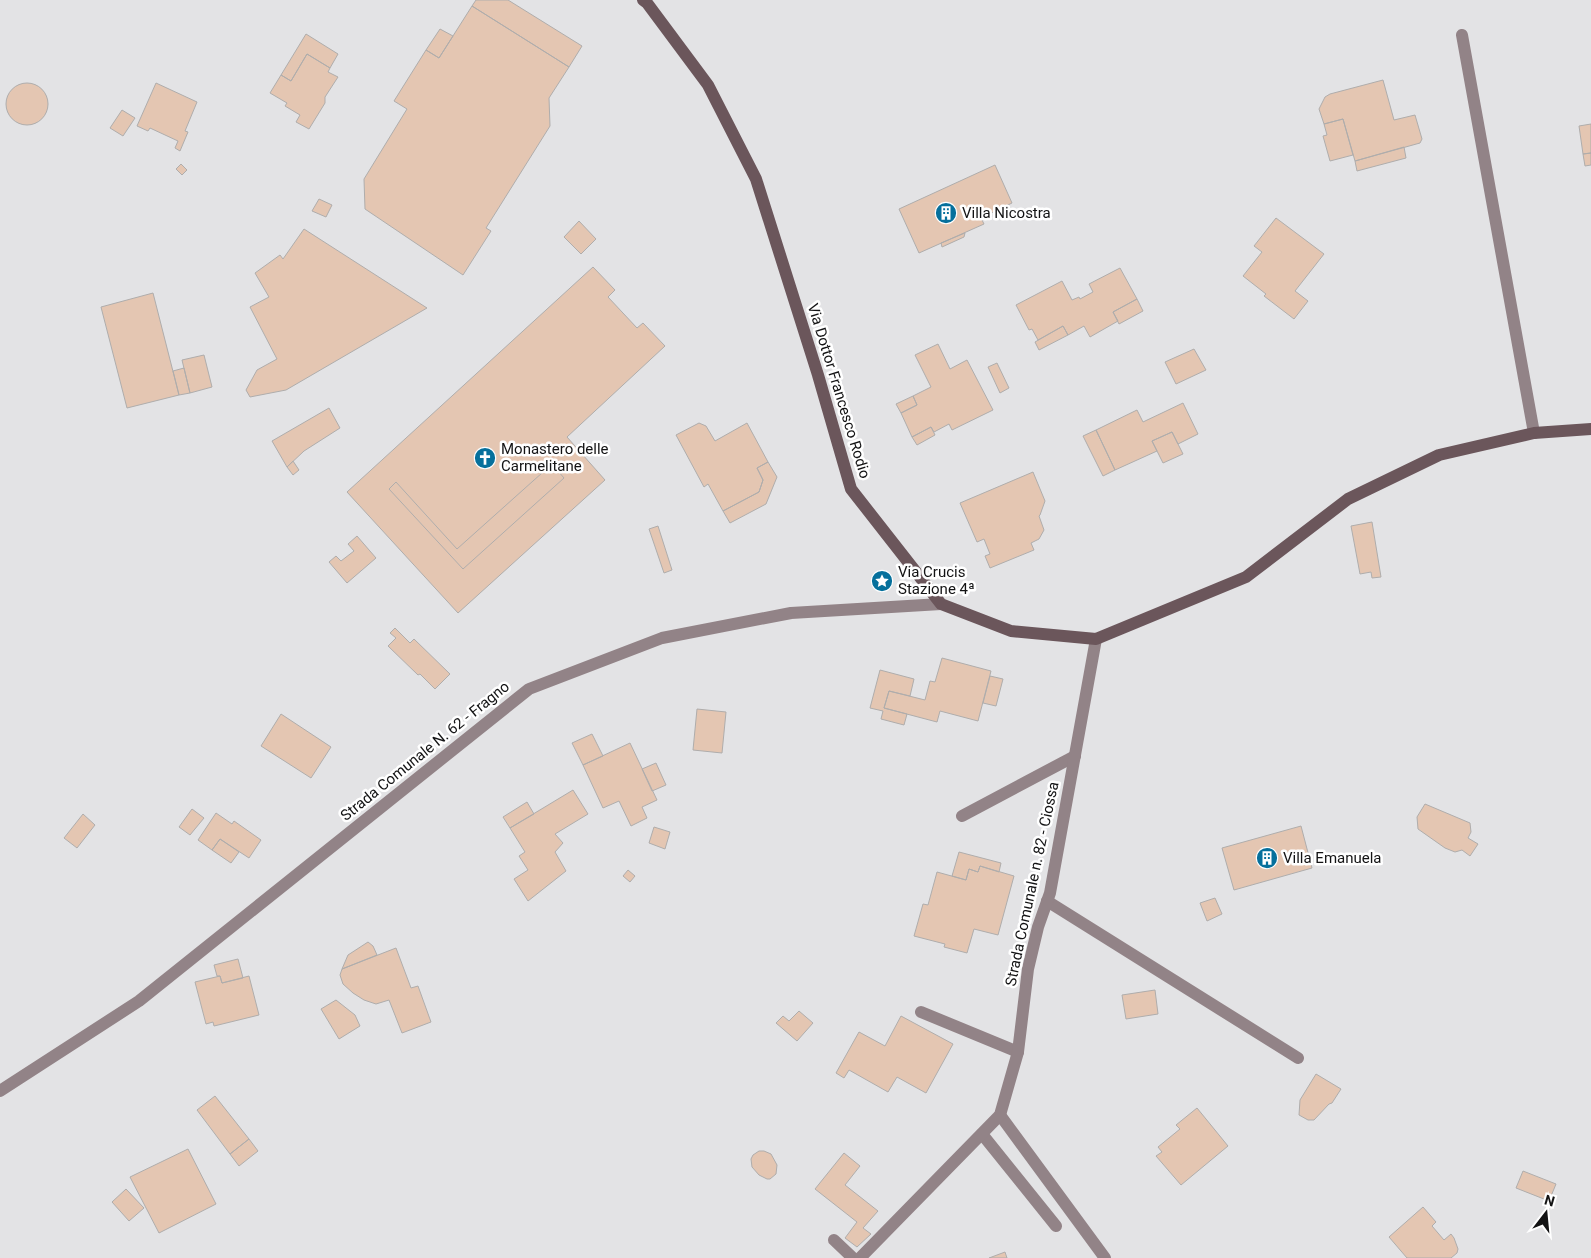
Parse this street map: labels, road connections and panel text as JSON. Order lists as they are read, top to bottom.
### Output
{
  "streets": {
    "main road": ["Via Dottor Francesco Rodio"],
    "street": ["Strada Comunale N. 62 - Fragno", "Strada Comunale n. 82 - Ciossa"]
  },
  "crossings": [
    ["Via Dottor Francesco Rodio", "Strada Comunale N. 62 - Fragno"]
  ],
  "places": {
    "building": ["Villa Nicostra", "Villa Emanuela"],
    "church": ["Monastero delle Carmelitane"],
    "place": ["Via Crucis Stazione 4ª"]
  },
  "north": "top"
}
